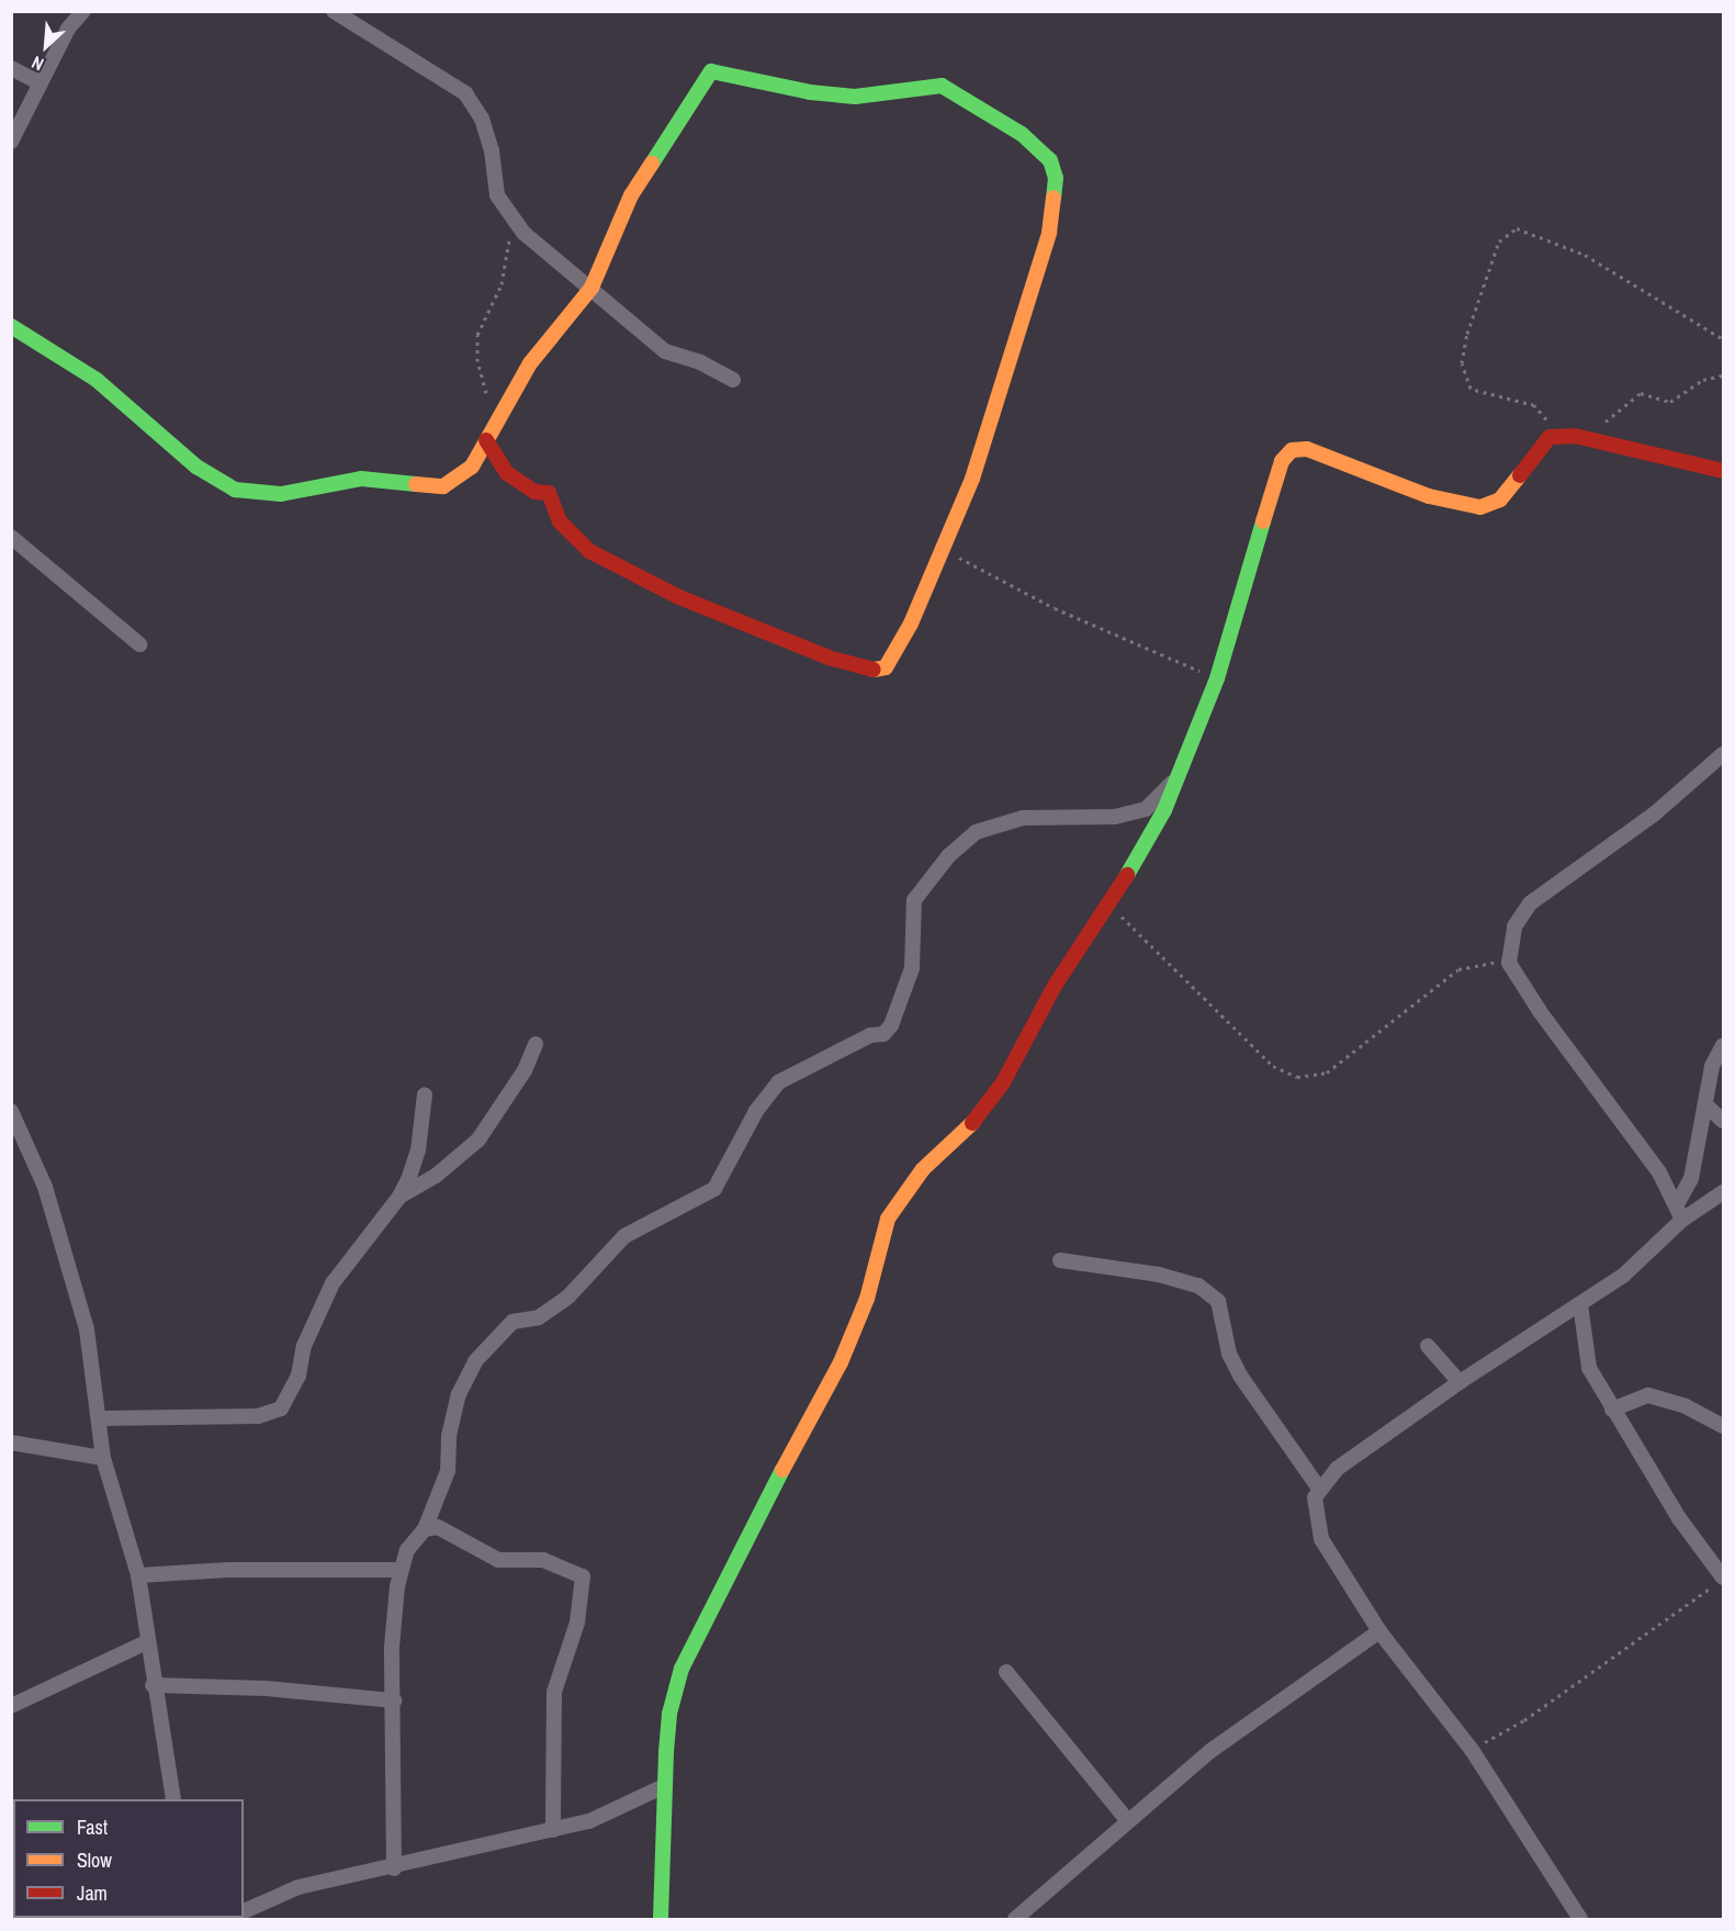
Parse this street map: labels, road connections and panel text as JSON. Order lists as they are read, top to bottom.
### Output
{
  "legend": ["Fast", "Slow", "Jam"],
  "north": "bottom left"
}
